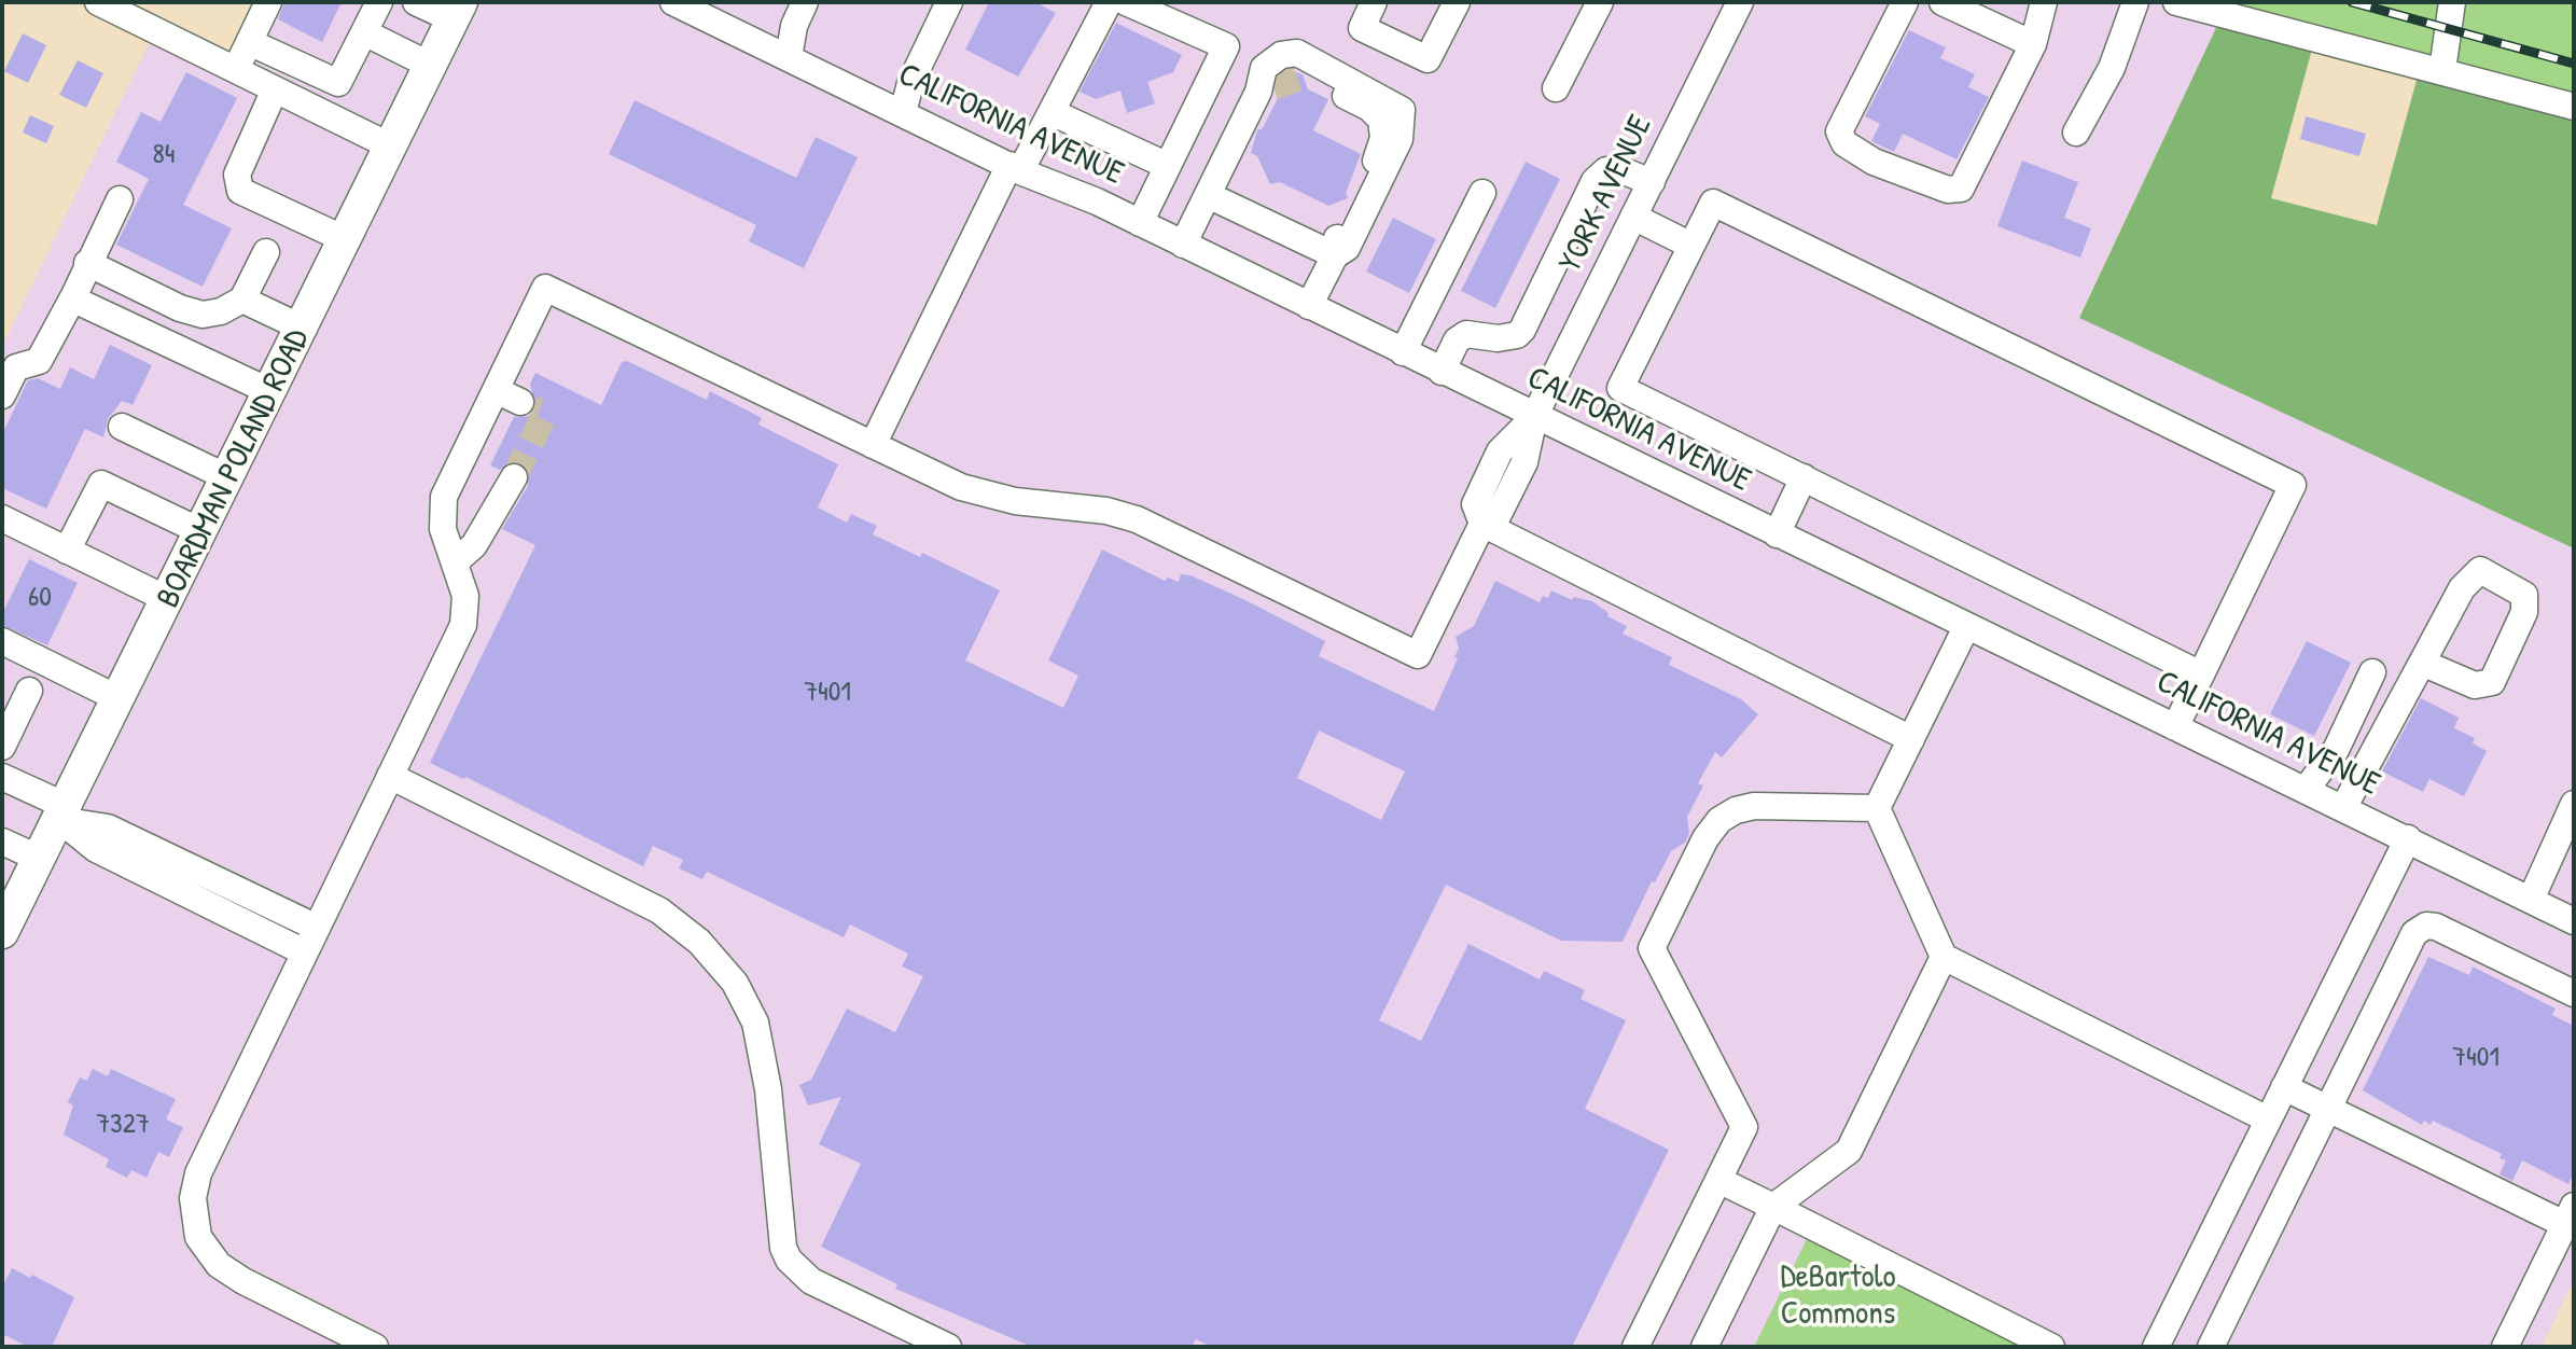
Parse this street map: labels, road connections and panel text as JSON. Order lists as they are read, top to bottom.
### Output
{
  "streets": {
    "main road": ["BOARDMAN POLAND ROAD"],
    "street": ["CALIFORNIA AVENUE", "YORK AVENUE"]
  },
  "crossings": [
    ["CALIFORNIA AVENUE", "YORK AVENUE"]
  ],
  "parks": ["DeBartolo Commons"],
  "house_numbers": [
    "84",
    "60",
    "7401",
    "7401",
    "7327"
  ]
}
